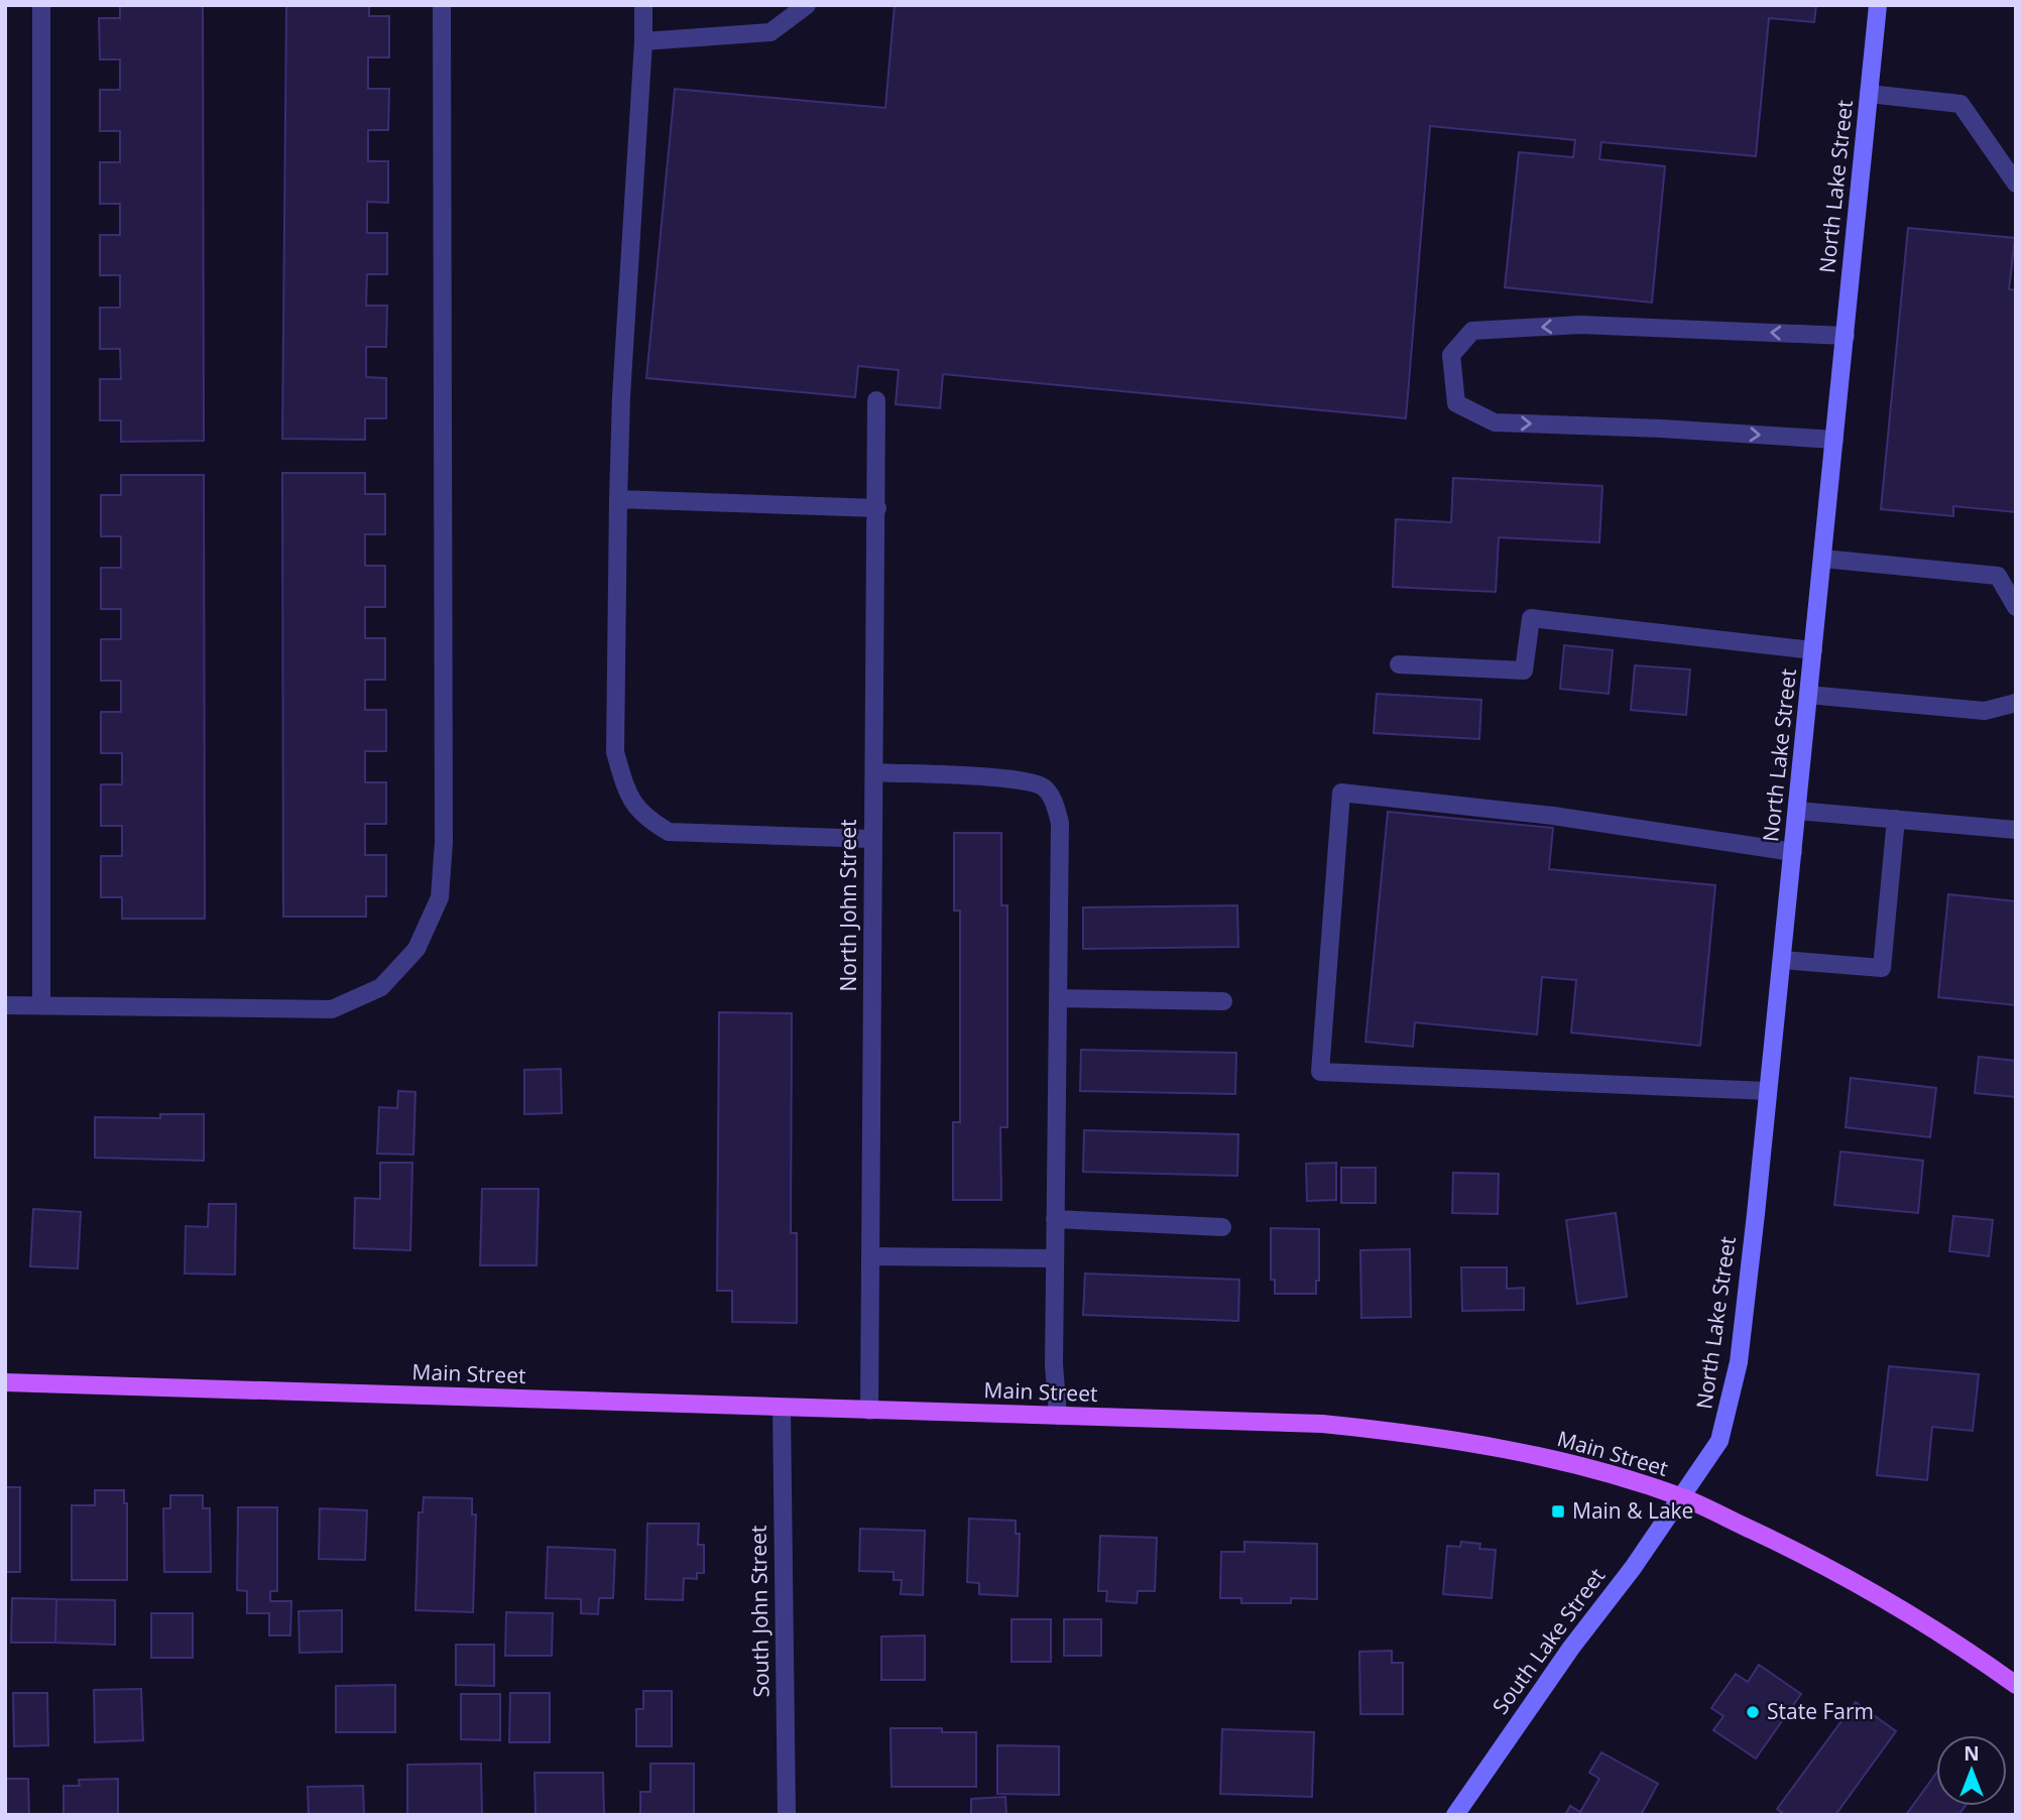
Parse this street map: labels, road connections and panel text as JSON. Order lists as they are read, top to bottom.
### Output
{
  "streets": {
    "main road": ["North Lake Street", "Main Street", "South Lake Street"],
    "street": ["North John Street", "South John Street"]
  },
  "crossings": [
    ["North Lake Street", "Main Street"],
    ["North Lake Street", "South Lake Street"],
    ["North John Street", "Main Street"],
    ["Main Street", "South John Street"],
    ["Main Street", "South Lake Street"]
  ],
  "places": {
    "transit": ["Main & Lake"],
    "other": ["State Farm"]
  },
  "north": "top"
}
